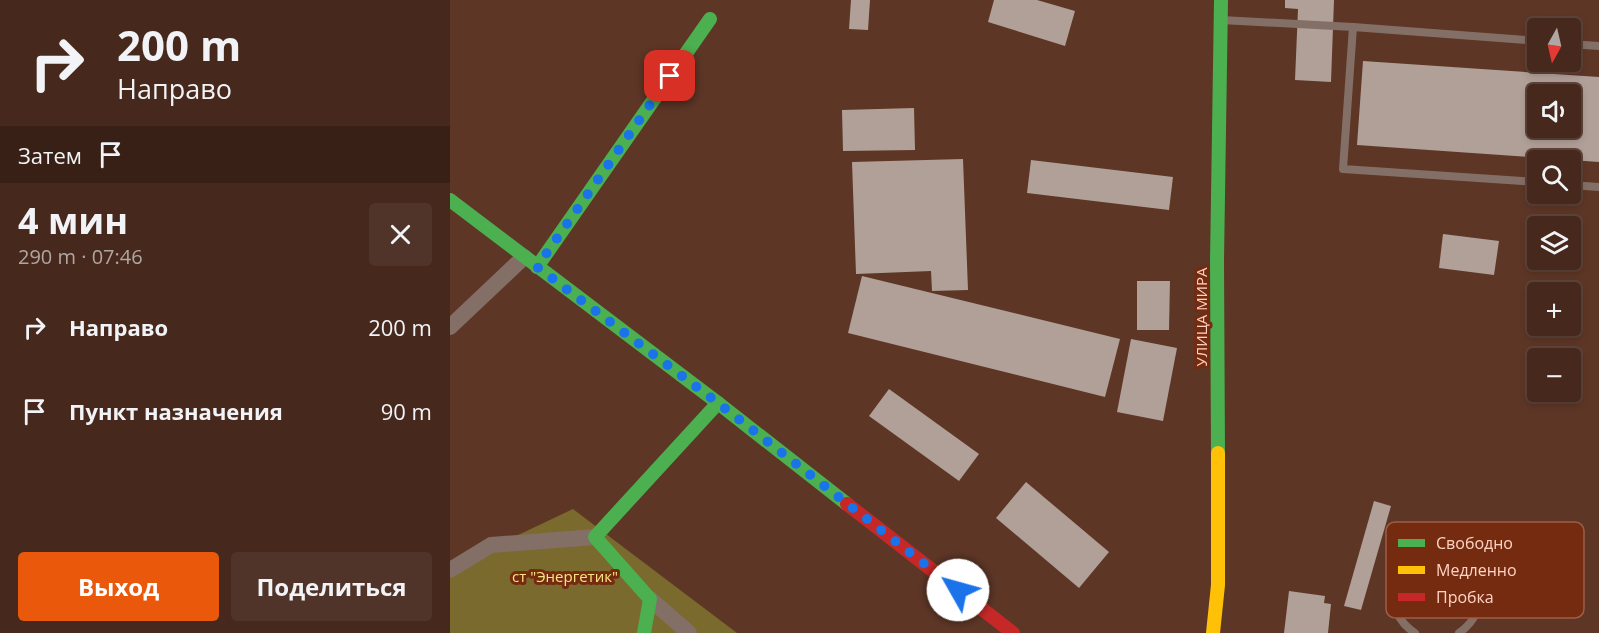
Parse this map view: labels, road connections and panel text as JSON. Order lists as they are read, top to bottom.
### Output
{
  "streets": {
    "street": ["УЛИЦА МИРА"]
  },
  "parks": ["ст \"Энергетик\""],
  "legend": ["Свободно", "Медленно", "Пробка"],
  "north": "bottom",
  "page": {
    "turn": ["200 m", "Направо"],
    "map_buttons": ["+", "−"],
    "then": "Затем",
    "heading": ["4 мин", "290 m · 07:46"],
    "list": [
      {
        "name": "Направо",
        "value": "200 m"
      },
      {
        "name": "Пункт назначения",
        "value": "90 m"
      }
    ],
    "buttons": ["Выход", "Поделиться"]
  }
}
